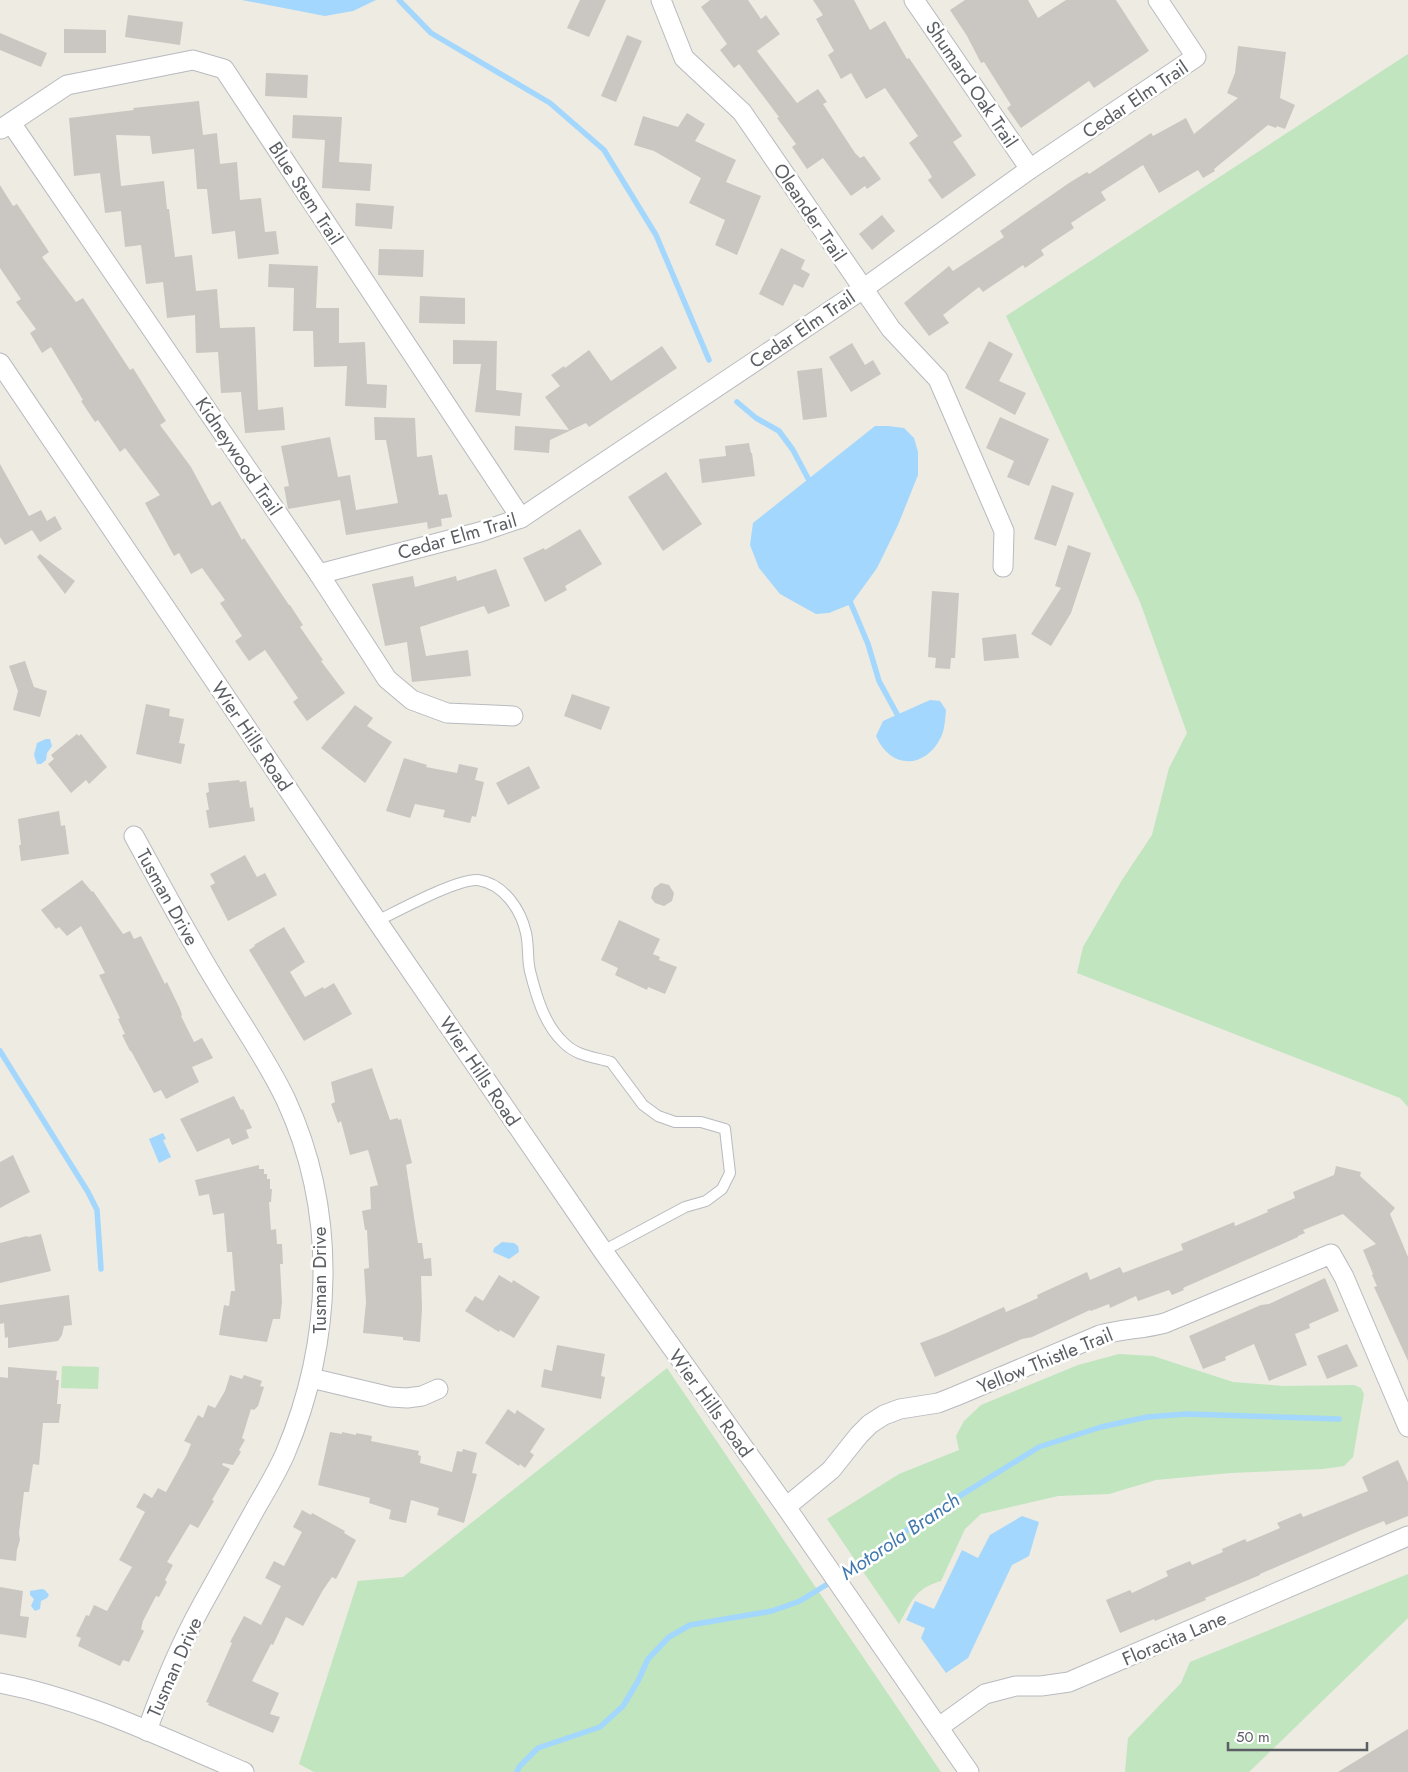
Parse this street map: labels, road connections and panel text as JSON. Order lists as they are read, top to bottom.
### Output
{
  "streets": {
    "street": [
      "Shumard Oak Trail",
      "Cedar Elm Trail",
      "Blue Stem Trail",
      "Oleander Trail",
      "Kidneywood Trail",
      "Wier Hills Road",
      "Tusman Drive",
      "Yellow Thistle Trail",
      "Floracita Lane"
    ]
  },
  "crossings": [
    ["Shumard Oak Trail", "Cedar Elm Trail"],
    ["Cedar Elm Trail", "Blue Stem Trail"],
    ["Cedar Elm Trail", "Oleander Trail"],
    ["Cedar Elm Trail", "Kidneywood Trail"],
    ["Blue Stem Trail", "Kidneywood Trail"],
    ["Wier Hills Road", "Yellow Thistle Trail"],
    ["Wier Hills Road", "Floracita Lane"]
  ],
  "water": ["Motorola Branch"],
  "scale_bar": "50 m"
}
